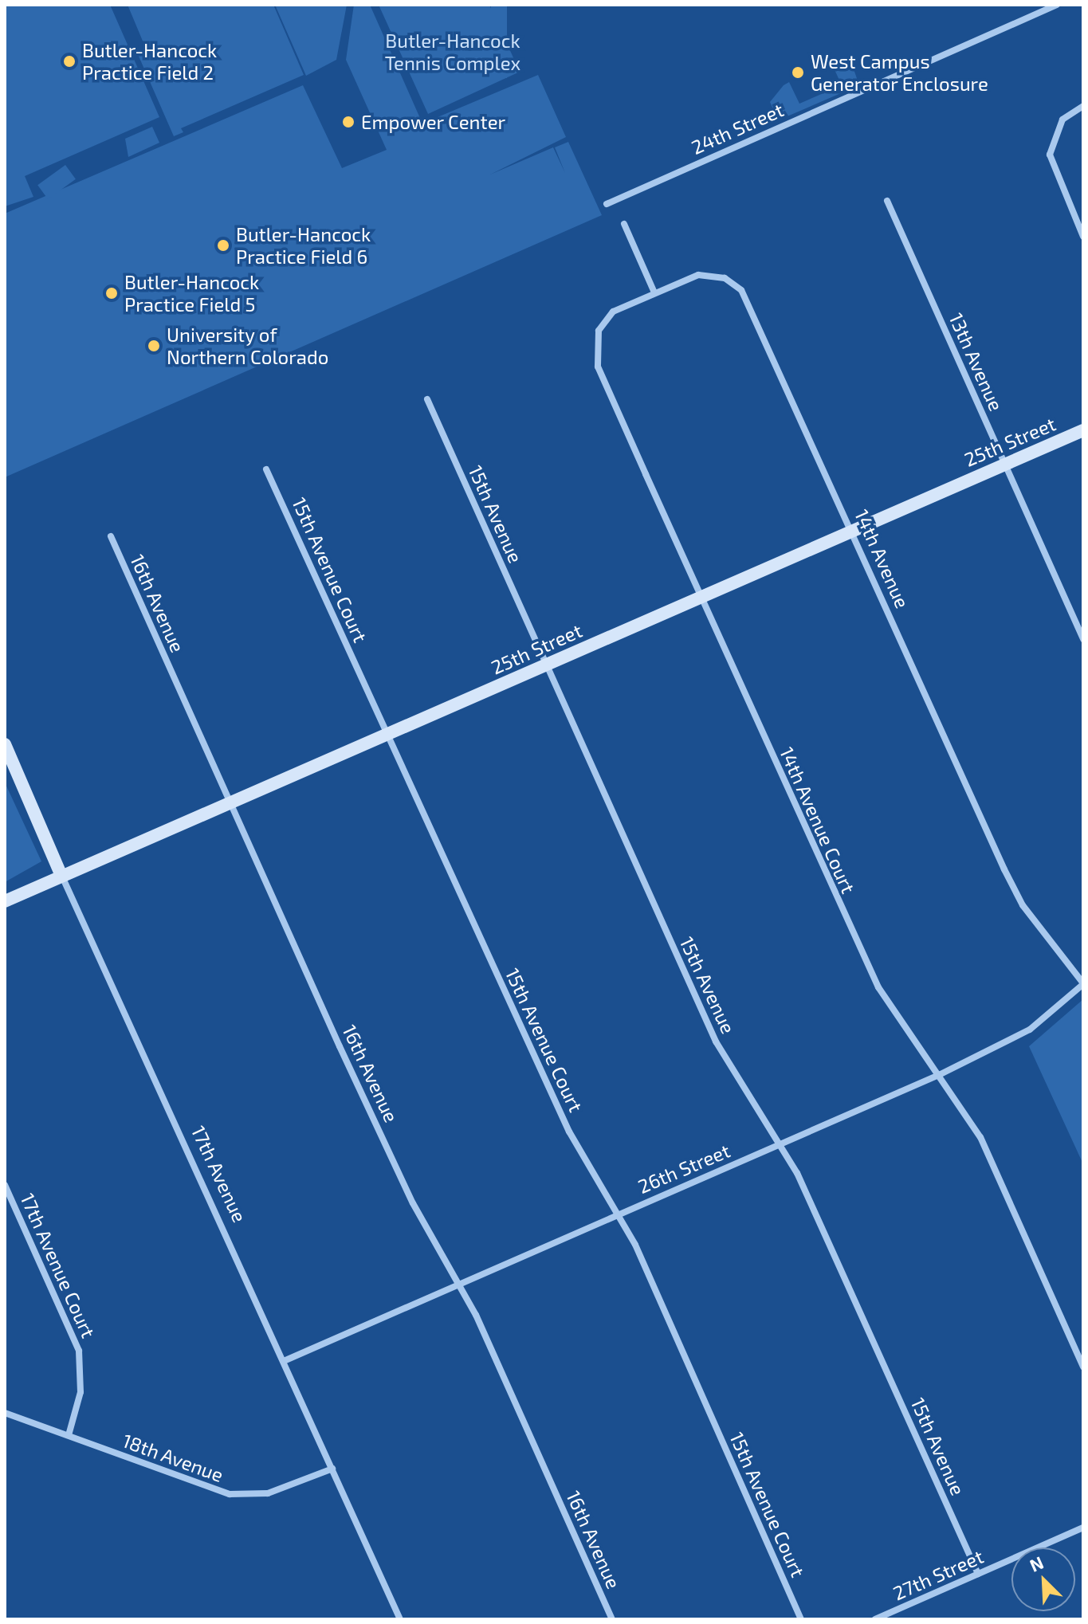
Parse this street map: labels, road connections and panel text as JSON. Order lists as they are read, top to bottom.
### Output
{
  "streets": {
    "street": [
      "24th Street",
      "13th Avenue",
      "25th Street",
      "15th Avenue",
      "14th Avenue",
      "15th Avenue Court",
      "16th Avenue",
      "14th Avenue Court",
      "26th Street",
      "17th Avenue",
      "17th Avenue Court",
      "18th Avenue",
      "27th Street"
    ]
  },
  "crossings": [
    ["13th Avenue", "25th Street"],
    ["25th Street", "15th Avenue"],
    ["25th Street", "14th Avenue"],
    ["25th Street", "15th Avenue Court"],
    ["25th Street", "16th Avenue"],
    ["25th Street", "14th Avenue Court"],
    ["25th Street", "17th Avenue"],
    ["15th Avenue", "26th Street"],
    ["15th Avenue", "27th Street"],
    ["14th Avenue", "14th Avenue Court"],
    ["14th Avenue", "26th Street"],
    ["15th Avenue Court", "26th Street"],
    ["16th Avenue", "26th Street"],
    ["14th Avenue Court", "26th Street"],
    ["26th Street", "17th Avenue"],
    ["17th Avenue", "18th Avenue"],
    ["17th Avenue Court", "18th Avenue"]
  ],
  "parks": ["Butler-Hancock Tennis Complex"],
  "places": [
    "Butler-Hancock Practice Field 2",
    "West Campus Generator Enclosure",
    "Empower Center",
    "Butler-Hancock Practice Field 6",
    "Butler-Hancock Practice Field 5",
    "University of Northern Colorado"
  ],
  "north": "top left"
}
